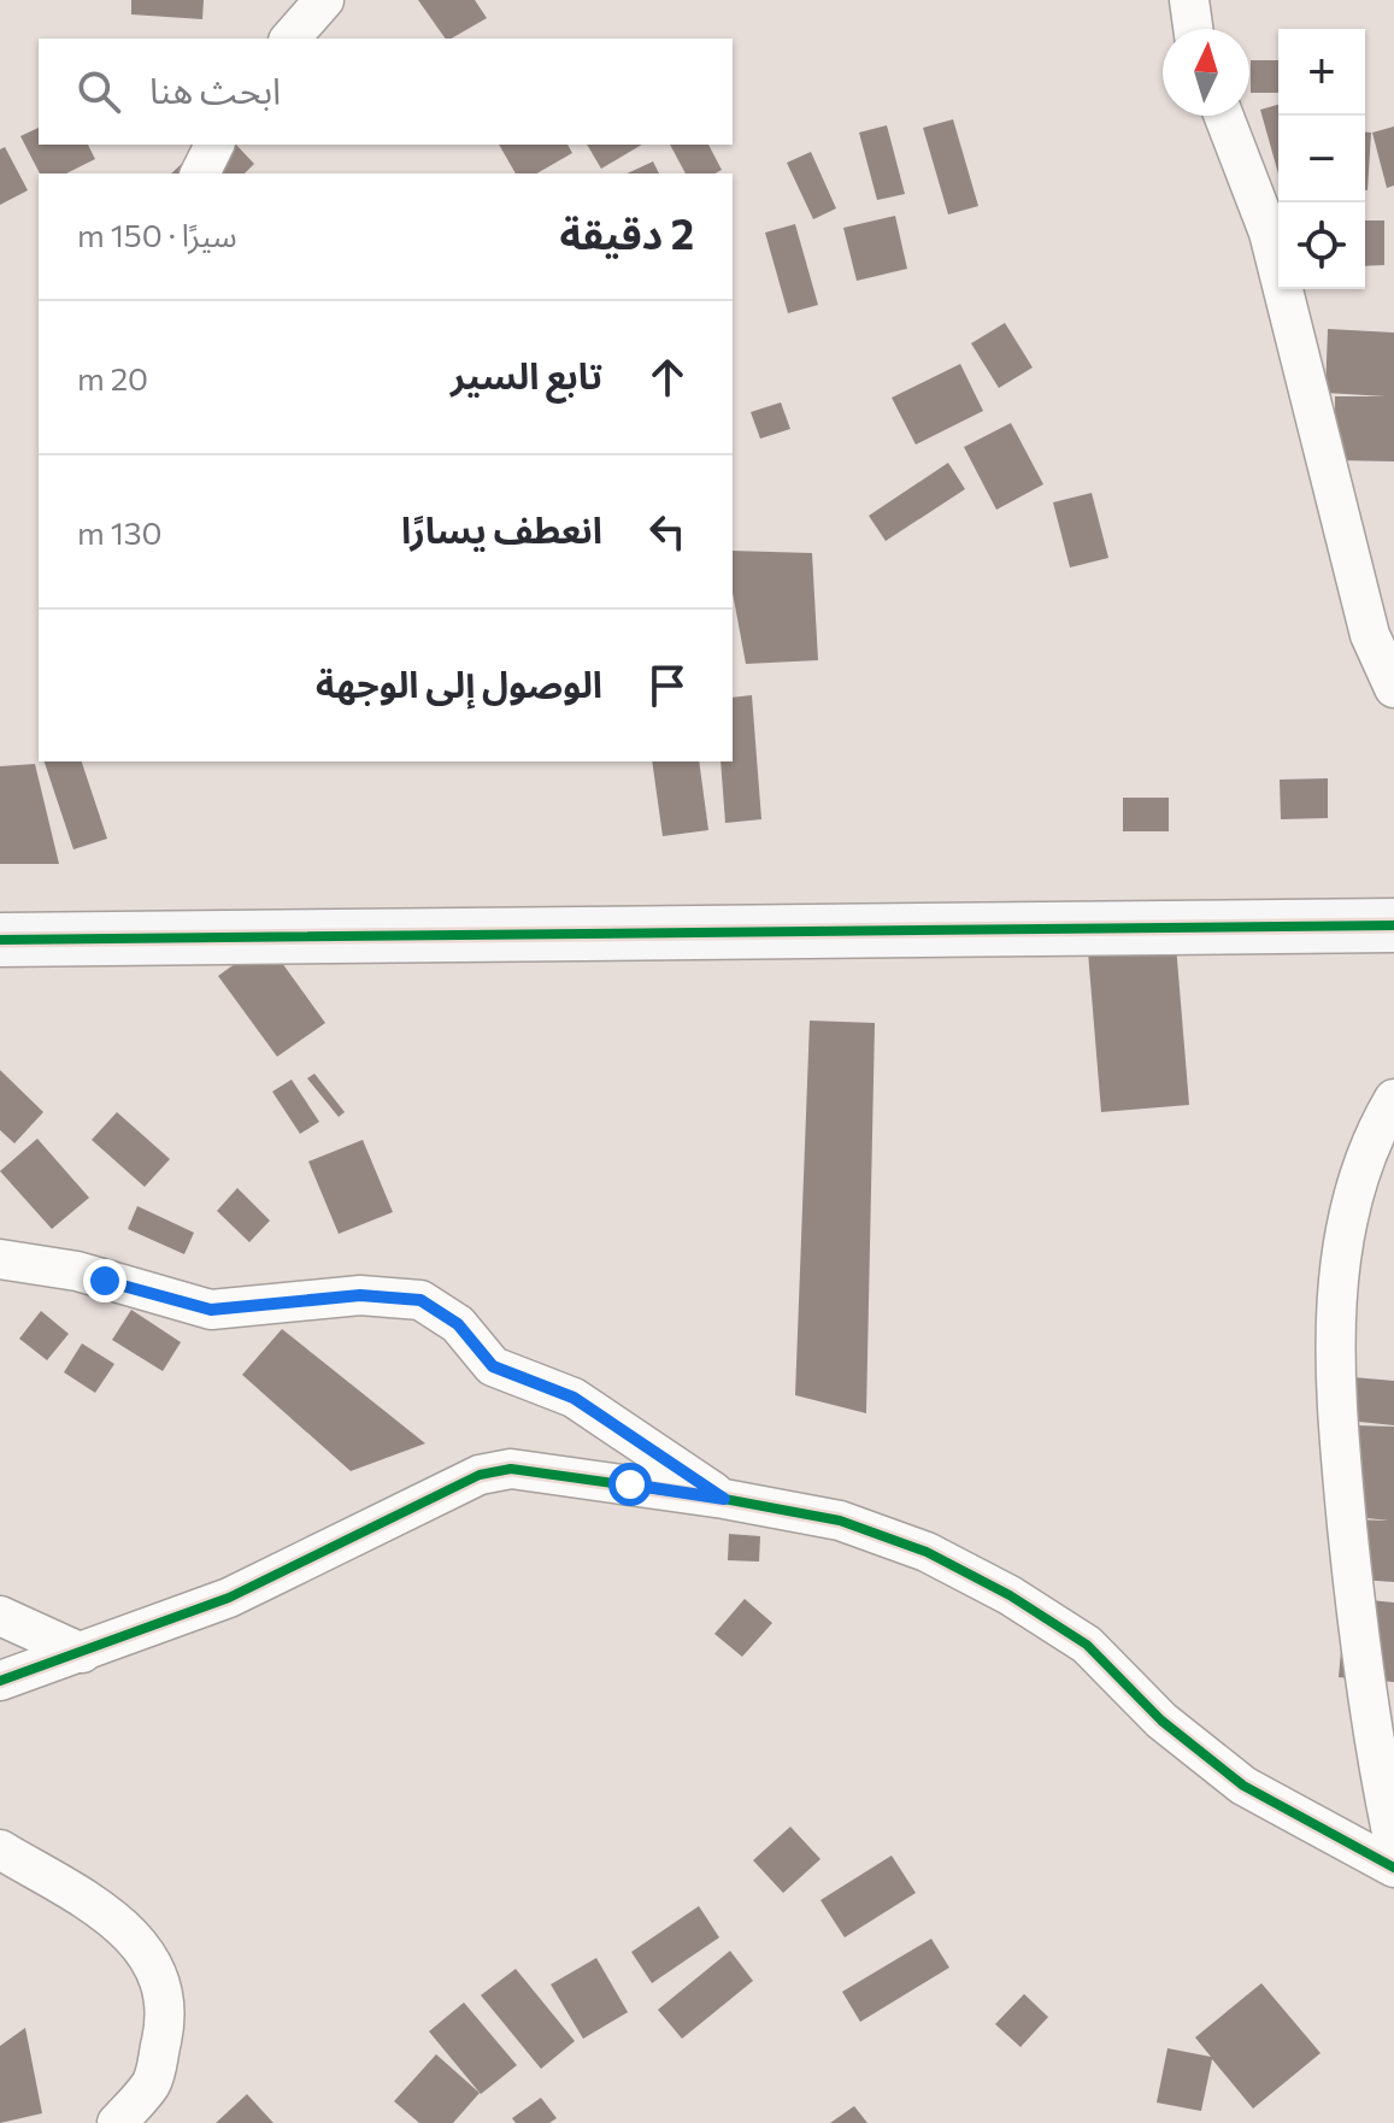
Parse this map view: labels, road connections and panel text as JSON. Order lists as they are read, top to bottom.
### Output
{
  "north": "top",
  "page": {
    "map_buttons": ["+", "−"],
    "search": "ابحث هنا",
    "heading": ["2 دقيقة", "سيرًا · 150 m"],
    "list": [
      ["تابع السير", "20 m"],
      ["انعطف يسارًا", "130 m"],
      "الوصول إلى الوجهة"
    ]
  }
}
